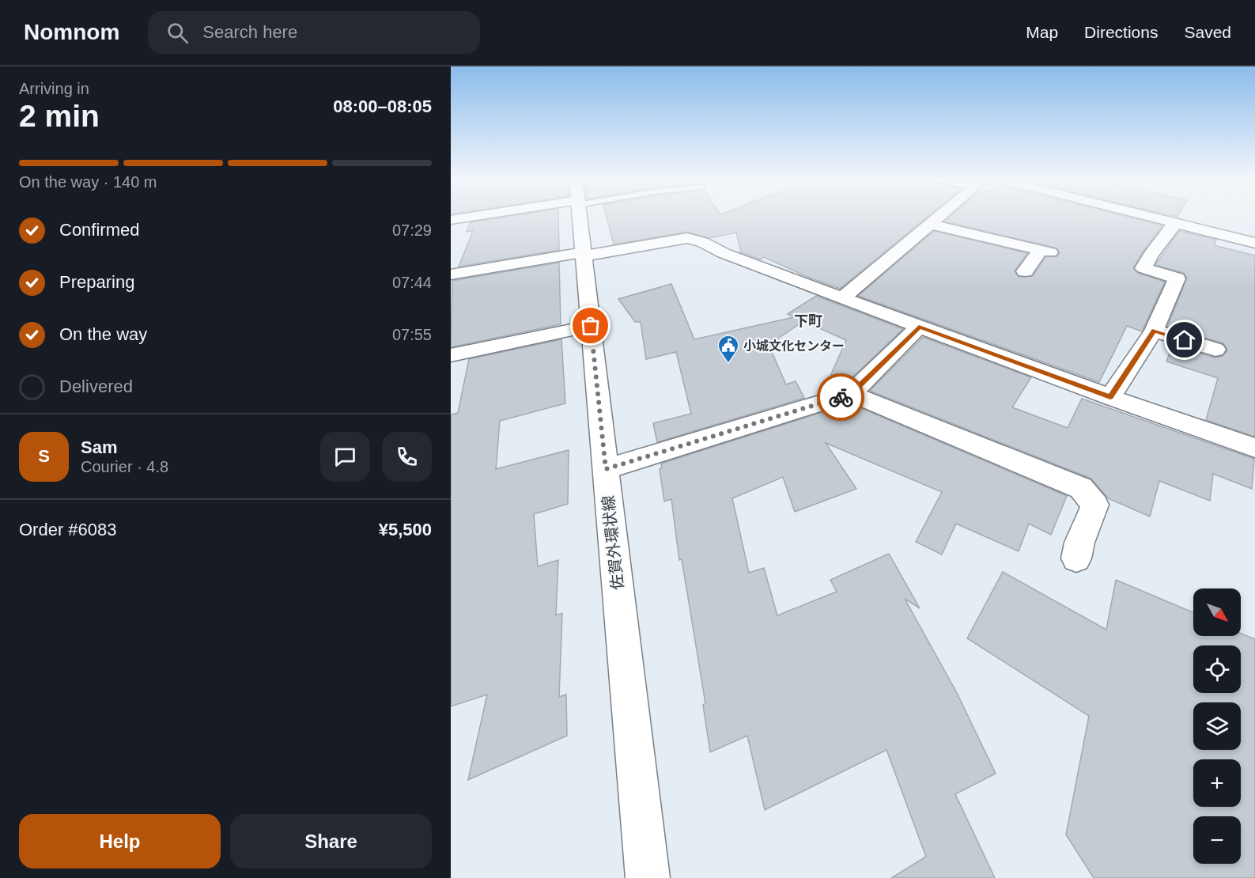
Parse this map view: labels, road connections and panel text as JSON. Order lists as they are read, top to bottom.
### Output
{
  "streets": {
    "street": ["佐賀外環状線"]
  },
  "districts": ["下町"],
  "places": {
    "public building": ["小城文化センター"]
  },
  "north": "bottom right",
  "page": {
    "header": "Nomnom",
    "search": "Search here",
    "nav": ["Map", "Directions", "Saved"],
    "heading": ["2 min", "Arriving in", "08:00–08:05"],
    "panel": [
      "Sam",
      "Courier · 4.8",
      "Order #6083",
      "¥5,500"
    ],
    "bar": "On the way · 140 m",
    "list": [
      ["Confirmed", "07:29"],
      ["Preparing", "07:44"],
      ["On the way", "07:55"],
      "Delivered"
    ],
    "round": "S",
    "map_buttons": ["+", "−"],
    "buttons": ["Help", "Share"]
  }
}
